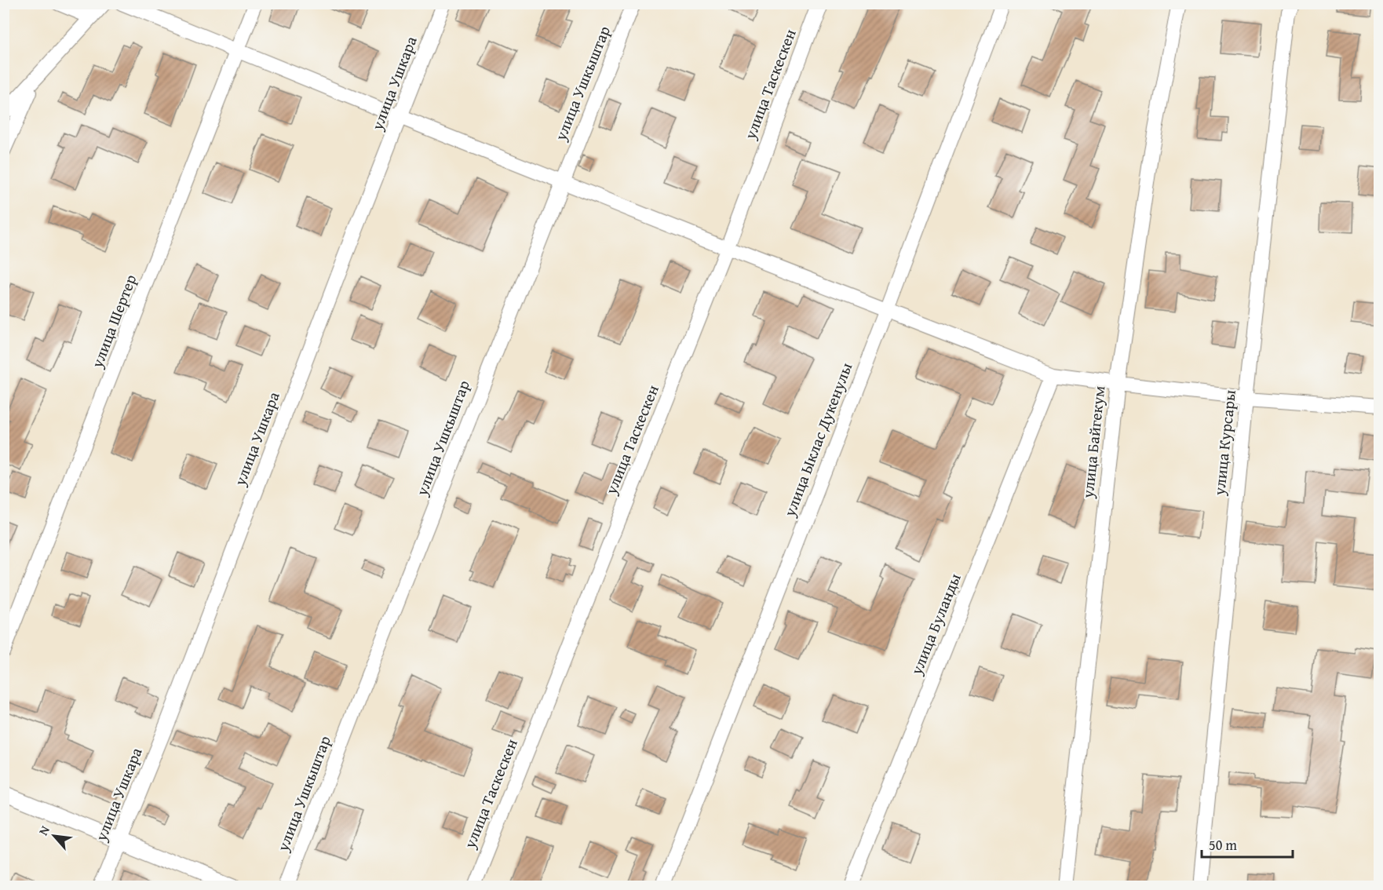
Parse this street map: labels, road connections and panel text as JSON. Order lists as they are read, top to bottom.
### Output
{
  "streets": {
    "street": [
      "улица Ушкара",
      "улица Ушкыштар",
      "улица Таскескен",
      "улица Шертер",
      "улица Ыклас Дукенулы",
      "улица Байгекум",
      "улица Курсары",
      "улица Буланды"
    ]
  },
  "scale_bar": "50 m",
  "north": "top left"
}
